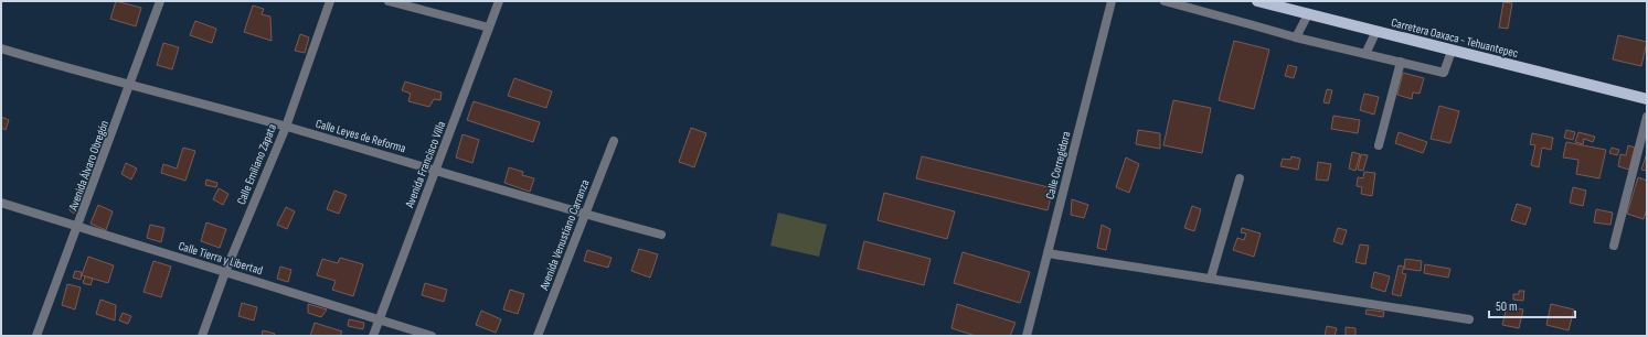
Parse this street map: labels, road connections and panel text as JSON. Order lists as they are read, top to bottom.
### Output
{
  "streets": {
    "main road": ["Carretera Oaxaca - Tehuantepec"],
    "street": [
      "Calle Leyes de Reforma",
      "Calle Emiliano Zapata",
      "Avenida Francisco Villa",
      "Avenida Álvaro Obregón",
      "Calle Corregidora",
      "Avenida Venustiano Carranza",
      "Calle Tierra y Libertad"
    ]
  },
  "crossings": [
    ["Calle Leyes de Reforma", "Calle Emiliano Zapata"],
    ["Calle Leyes de Reforma", "Avenida Francisco Villa"],
    ["Calle Leyes de Reforma", "Avenida Álvaro Obregón"],
    ["Calle Leyes de Reforma", "Avenida Venustiano Carranza"],
    ["Calle Emiliano Zapata", "Calle Tierra y Libertad"],
    ["Avenida Francisco Villa", "Calle Tierra y Libertad"],
    ["Avenida Álvaro Obregón", "Calle Tierra y Libertad"]
  ],
  "scale_bar": "50 m"
}
